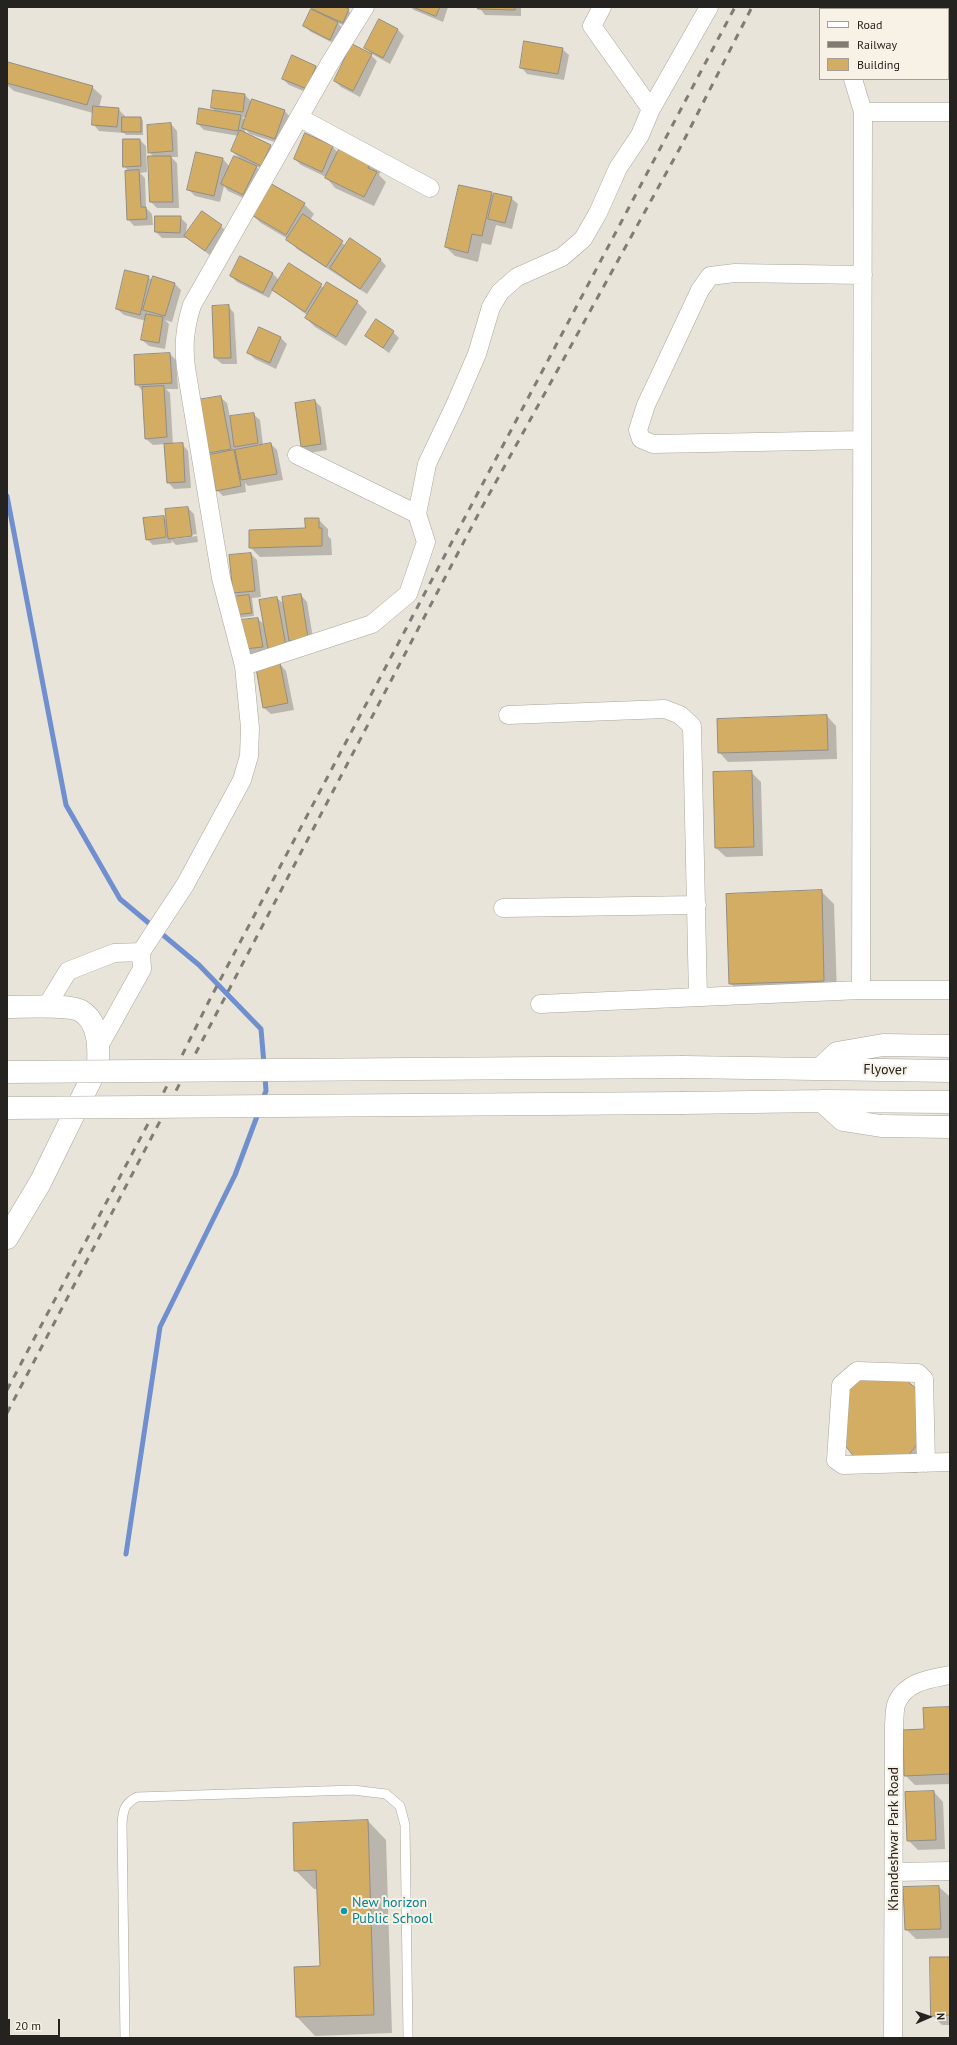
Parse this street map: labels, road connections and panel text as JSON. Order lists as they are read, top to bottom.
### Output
{
  "streets": {
    "main road": ["Flyover"],
    "street": ["Khandeshwar Park Road"]
  },
  "places": ["New horizon Public School"],
  "legend": ["Road", "Railway", "Building"],
  "scale_bar": "20 m",
  "north": "right"
}
